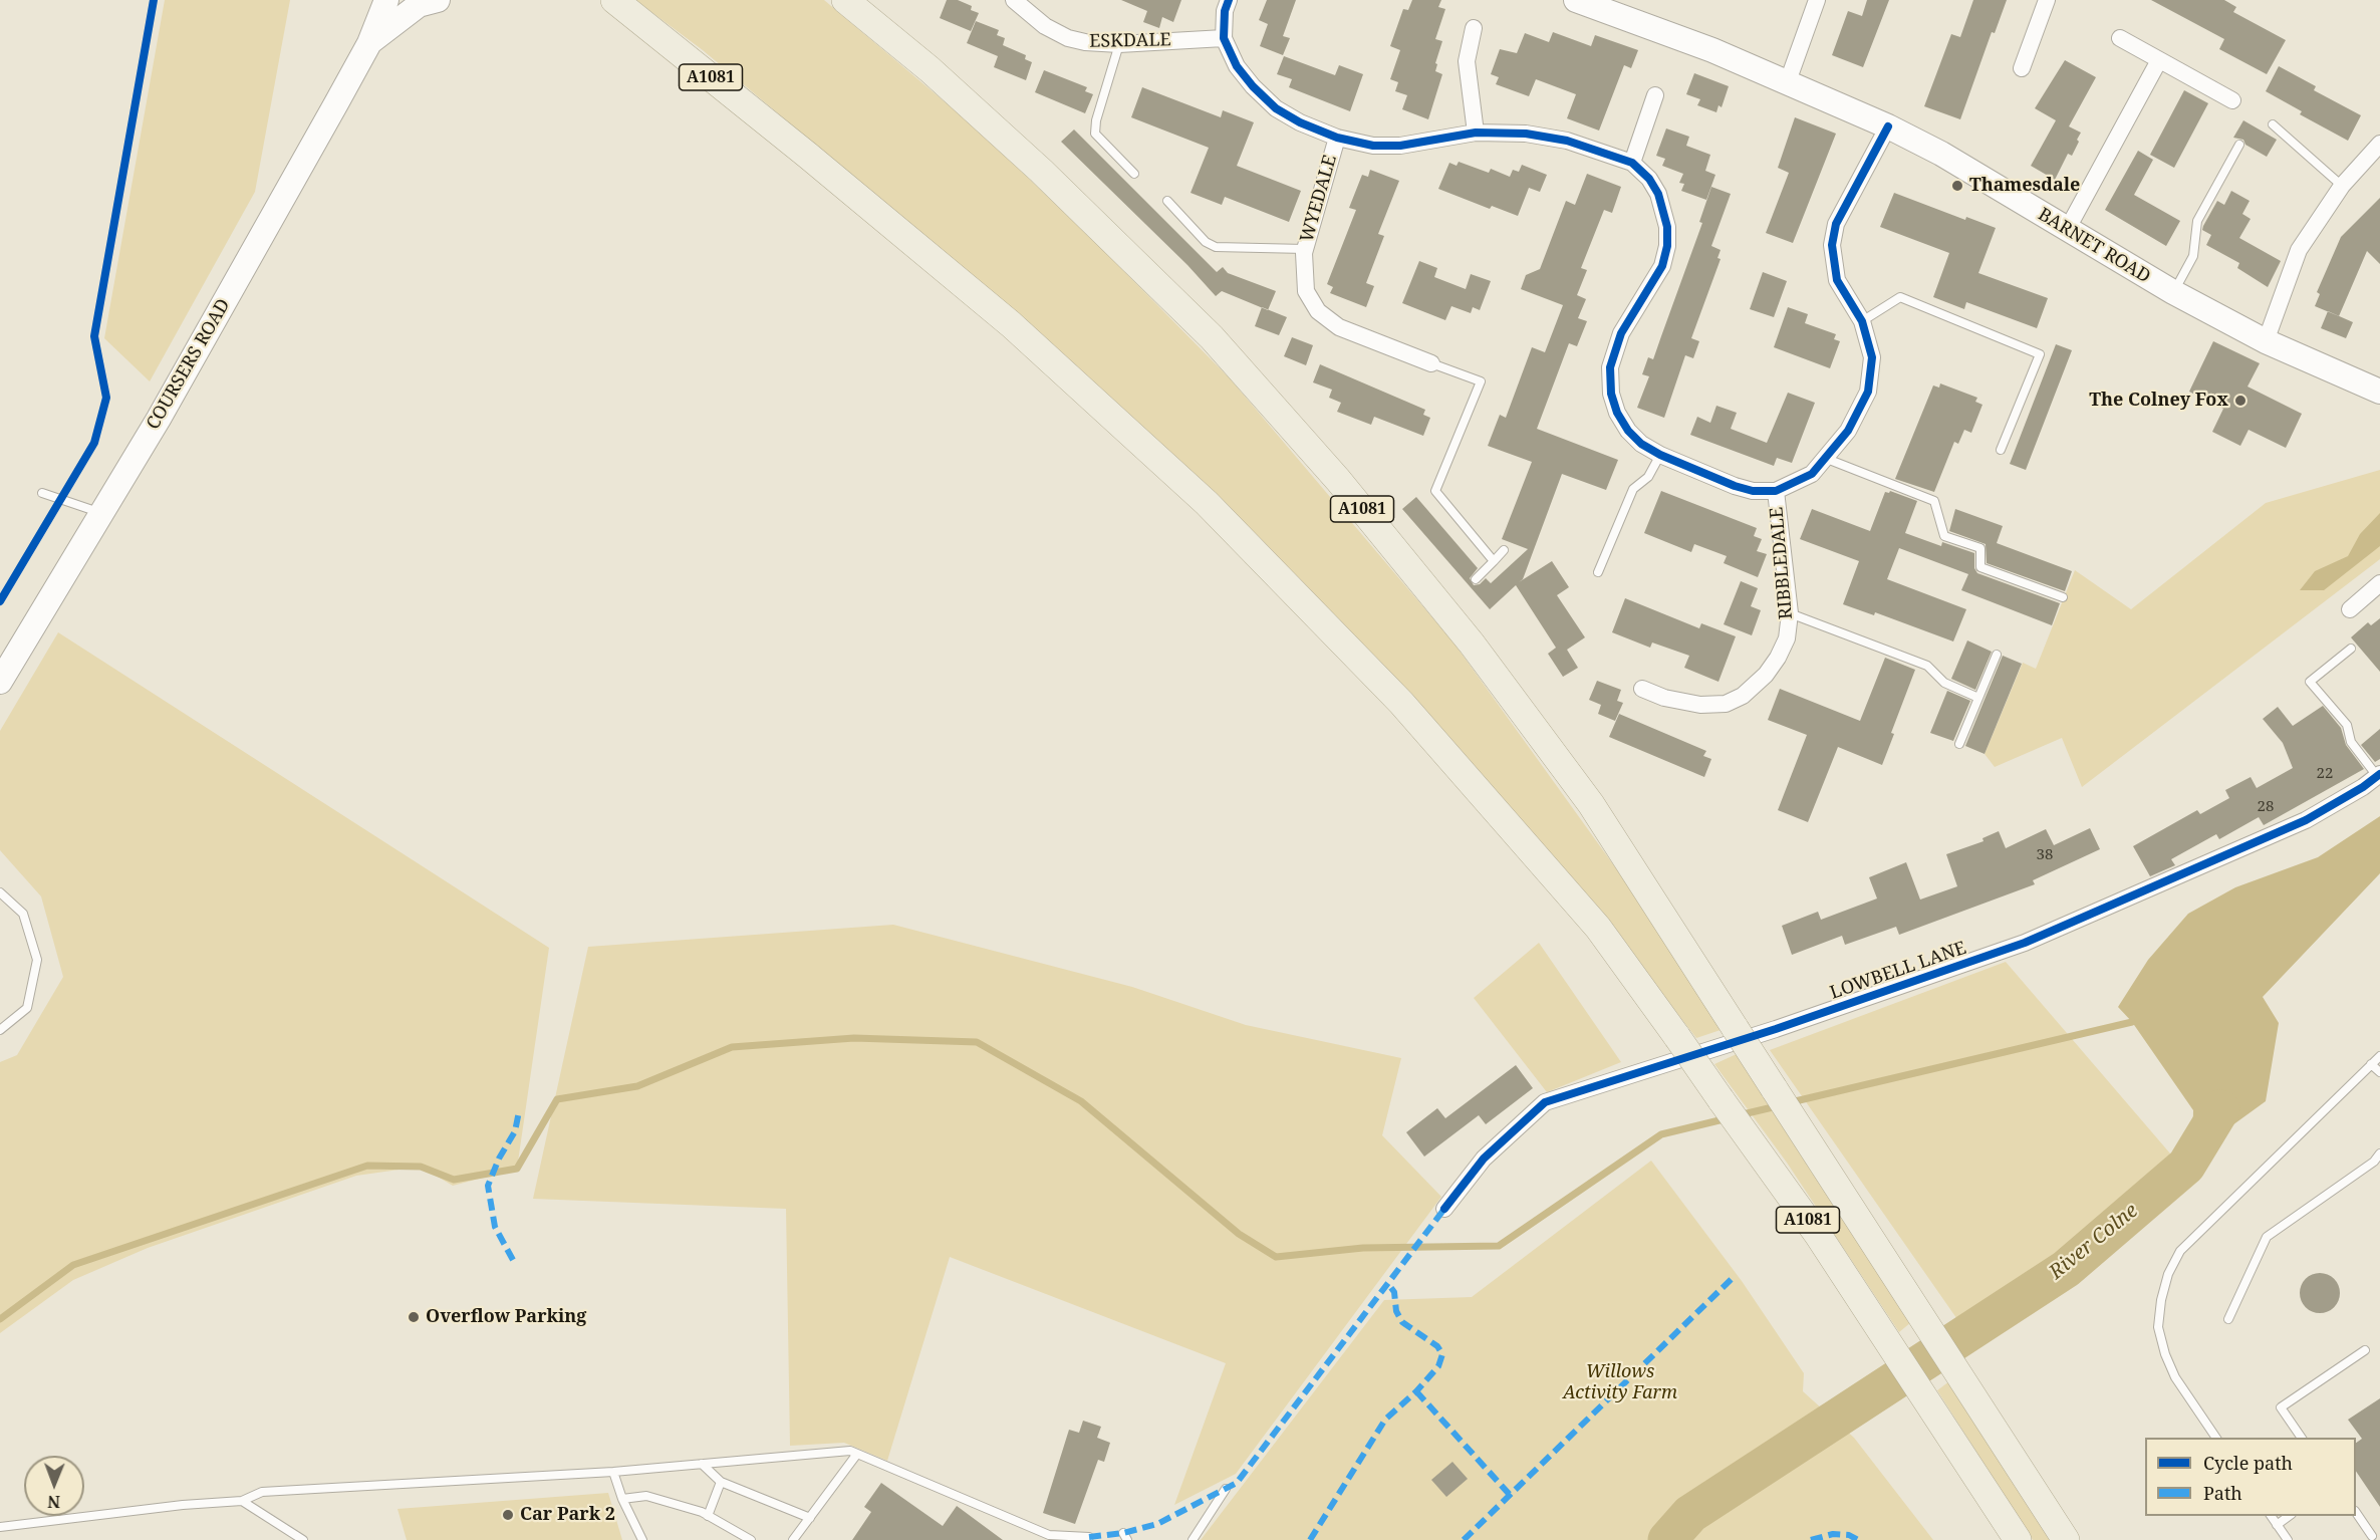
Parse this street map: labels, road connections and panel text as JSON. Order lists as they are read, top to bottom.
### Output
{
  "streets": {
    "main road": ["A1081"],
    "street": [
      "ESKDALE",
      "WYEDALE",
      "BARNET ROAD",
      "COURSERS ROAD",
      "RIBBLEDALE",
      "LOWBELL LANE"
    ]
  },
  "water": ["River Colne"],
  "parks": ["Willows Activity Farm"],
  "places": [
    "Thamesdale",
    "The Colney Fox",
    "Overflow Parking",
    "Car Park 2"
  ],
  "house_numbers": ["22", "28", "38"],
  "legend": ["Cycle path", "Path"],
  "north": "bottom"
}
